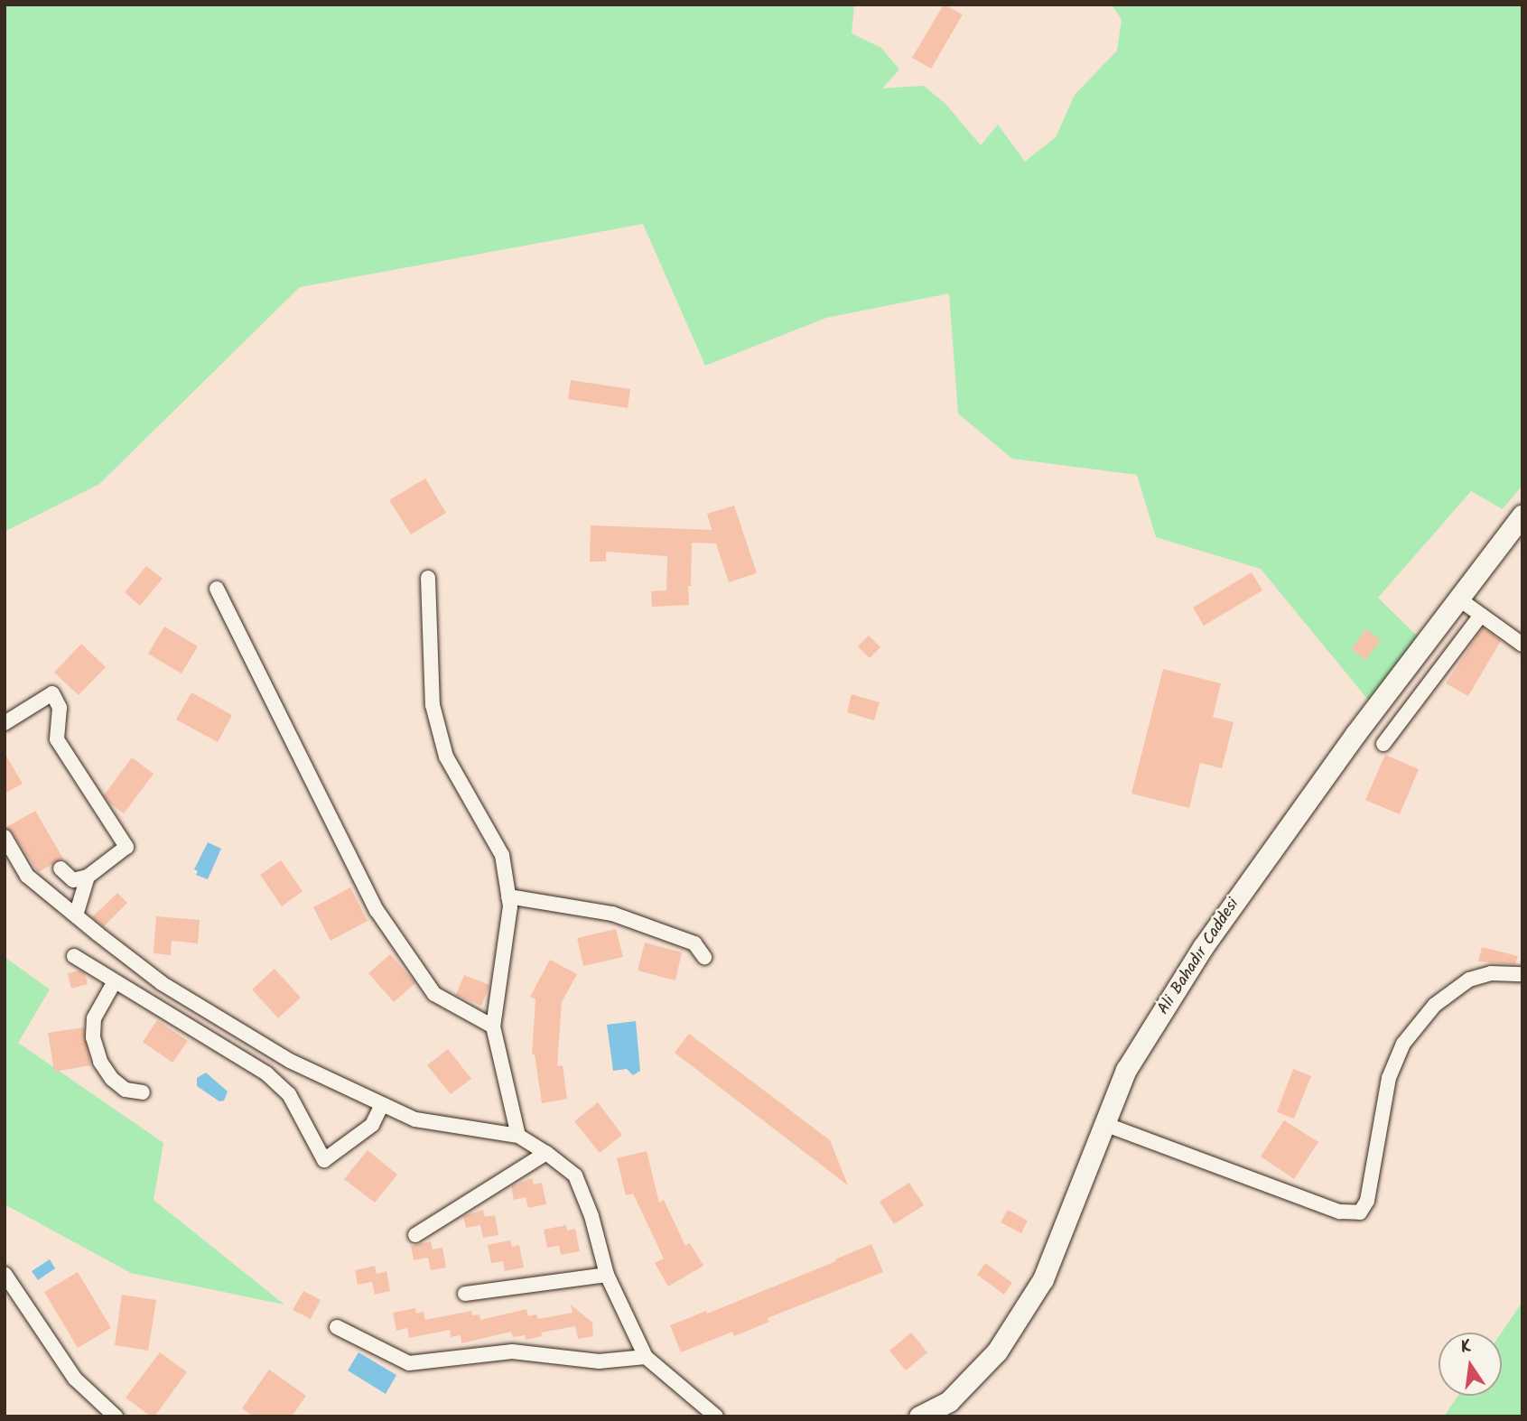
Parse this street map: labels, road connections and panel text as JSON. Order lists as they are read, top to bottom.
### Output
{
  "streets": {
    "main road": ["Ali Bahadır Caddesi"]
  },
  "north": "top"
}
